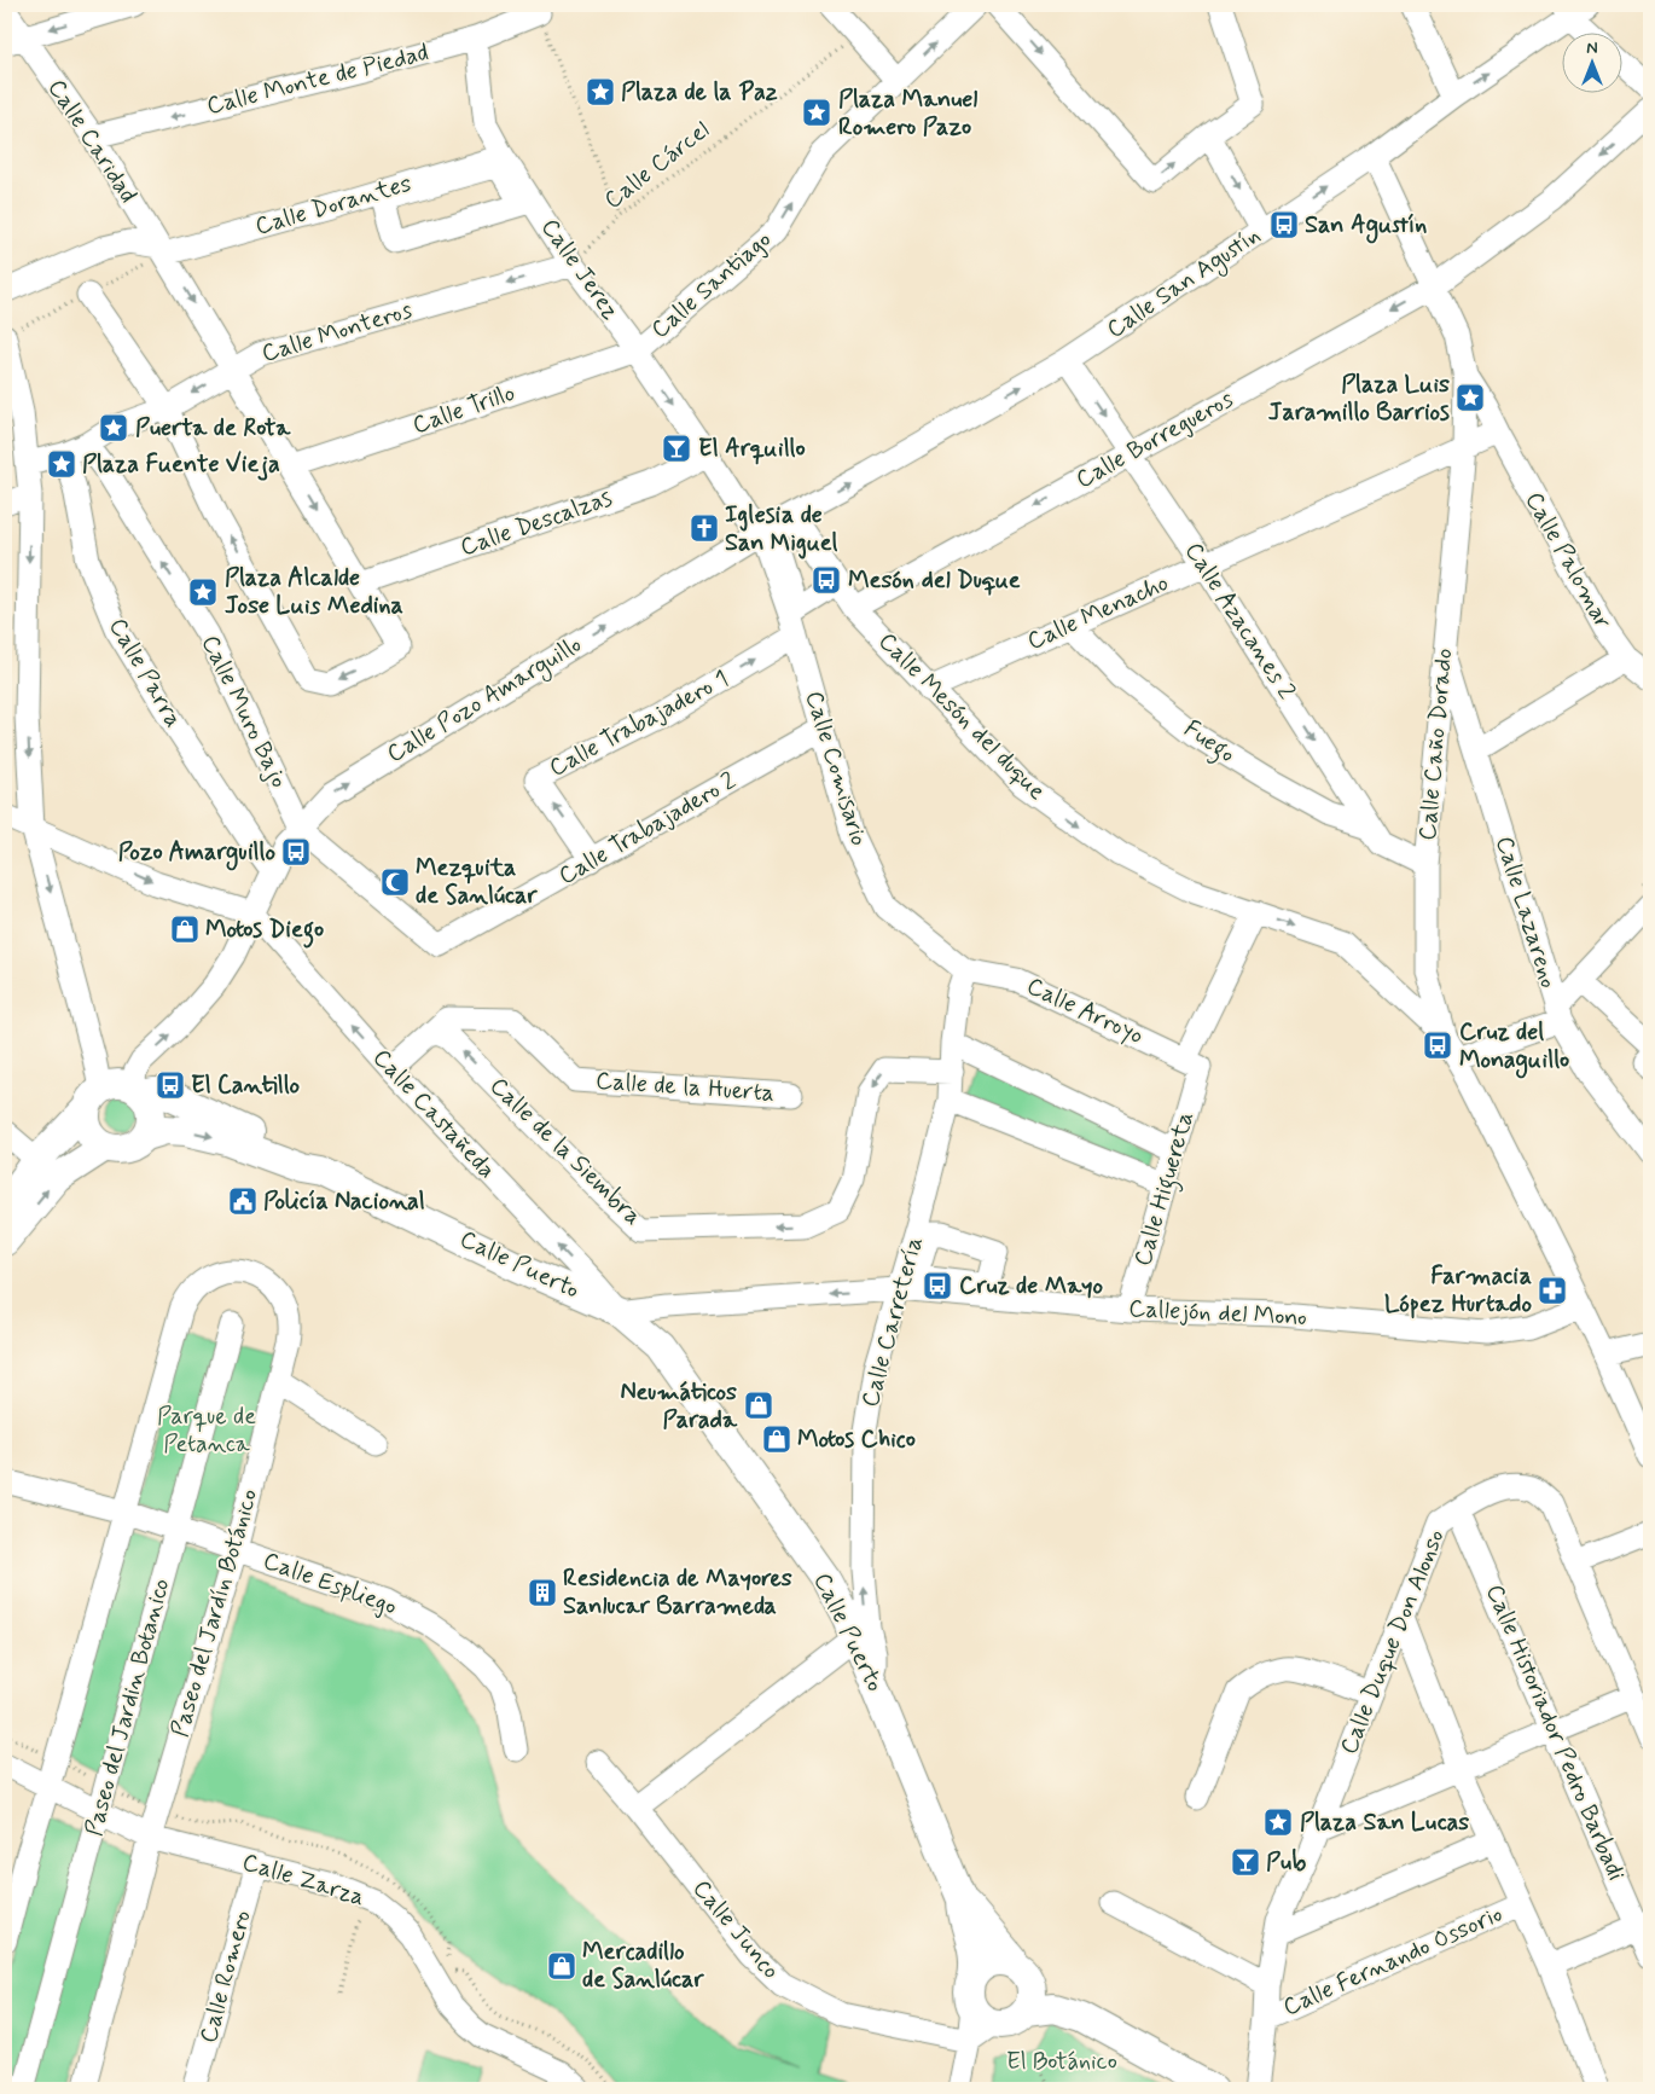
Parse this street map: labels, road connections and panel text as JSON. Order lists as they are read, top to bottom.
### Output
{
  "streets": {
    "main road": ["Calle Puerto"],
    "street": [
      "Calle Monte de Piedad",
      "Calle Caridad",
      "Calle Dorantes",
      "Calle Jerez",
      "Calle San Agustín",
      "Calle Santiago",
      "Calle Monteros",
      "Calle Trillo",
      "Calle Borregueros",
      "Calle Descalzas",
      "Calle Palomar",
      "Calle Menacho",
      "Calle Azacanes 2",
      "Calle Parra",
      "Calle Pozo Amarguillo",
      "Calle Muro Bajo",
      "Calle Mesón del duque",
      "Calle Trabajadero 1",
      "Fuego",
      "Calle Caño Dorado",
      "Calle Comisario",
      "Calle Trabajadero 2",
      "Calle Lazareno",
      "Calle Arroyo",
      "Calle de la Huerta",
      "Calle Castañeda",
      "Calle de la Siembra",
      "Calle Higuereta",
      "Callejón del Mono",
      "Calle Carretería",
      "Calle Espliego",
      "Paseo del Jardín Botánico",
      "Calle Duque Don Alonso",
      "Paseo del Jardin Botanico",
      "Calle Historiador Pedro Barbadi",
      "Calle Zarza",
      "Calle Junco",
      "Calle Fernando Ossorio",
      "Calle Romero"
    ],
    "path": ["Calle Cárcel"]
  },
  "crossings": [
    ["Calle Monte de Piedad", "Calle Caridad"],
    ["Calle Monte de Piedad", "Calle Jerez"],
    ["Calle Caridad", "Calle Dorantes"],
    ["Calle Caridad", "Calle Monteros"],
    ["Calle Caridad", "Calle Trillo"],
    ["Calle Caridad", "Calle Descalzas"],
    ["Calle Cárcel", "Calle Jerez"],
    ["Calle Cárcel", "Calle Monteros"],
    ["Calle Dorantes", "Calle Jerez"],
    ["Calle Jerez", "Calle San Agustín"],
    ["Calle Jerez", "Calle Santiago"],
    ["Calle Jerez", "Calle Monteros"],
    ["Calle Jerez", "Calle Trillo"],
    ["Calle Jerez", "Calle Descalzas"],
    ["Calle Jerez", "Calle Pozo Amarguillo"],
    ["Calle Jerez", "Calle Comisario"],
    ["Calle San Agustín", "Calle Azacanes 2"],
    ["Calle San Agustín", "Calle Pozo Amarguillo"],
    ["Calle San Agustín", "Calle Mesón del duque"],
    ["Calle San Agustín", "Calle Comisario"],
    ["Calle Santiago", "Calle Trillo"],
    ["Calle Monteros", "Calle Muro Bajo"],
    ["Calle Borregueros", "Calle Azacanes 2"],
    ["Calle Borregueros", "Calle Mesón del duque"],
    ["Calle Menacho", "Calle Azacanes 2"],
    ["Calle Menacho", "Calle Mesón del duque"],
    ["Calle Menacho", "Fuego"],
    ["Calle Menacho", "Calle Caño Dorado"],
    ["Calle Azacanes 2", "Fuego"],
    ["Calle Azacanes 2", "Calle Caño Dorado"],
    ["Calle Parra", "Calle Pozo Amarguillo"],
    ["Calle Pozo Amarguillo", "Calle Muro Bajo"],
    ["Calle Pozo Amarguillo", "Calle Comisario"],
    ["Calle Pozo Amarguillo", "Calle Trabajadero 2"],
    ["Calle Pozo Amarguillo", "Calle Castañeda"],
    ["Calle Pozo Amarguillo", "Calle Puerto"],
    ["Calle Muro Bajo", "Calle Trabajadero 2"],
    ["Calle Mesón del duque", "Calle Caño Dorado"],
    ["Calle Mesón del duque", "Calle Higuereta"],
    ["Calle Trabajadero 1", "Calle Comisario"],
    ["Calle Trabajadero 1", "Calle Trabajadero 2"],
    ["Calle Caño Dorado", "Calle Lazareno"],
    ["Calle Comisario", "Calle Trabajadero 2"],
    ["Calle Comisario", "Calle Arroyo"],
    ["Calle Comisario", "Calle Carretería"],
    ["Calle Arroyo", "Calle Higuereta"],
    ["Calle Arroyo", "Calle Carretería"],
    ["Calle de la Huerta", "Calle de la Siembra"],
    ["Calle Castañeda", "Calle Puerto"],
    ["Calle Castañeda", "Callejón del Mono"],
    ["Calle de la Siembra", "Calle Carretería"],
    ["Calle Higuereta", "Callejón del Mono"],
    ["Calle Puerto", "Callejón del Mono"],
    ["Calle Puerto", "Calle Carretería"],
    ["Callejón del Mono", "Calle Carretería"],
    ["Calle Espliego", "Paseo del Jardín Botánico"],
    ["Calle Espliego", "Paseo del Jardin Botanico"],
    ["Paseo del Jardín Botánico", "Calle Zarza"],
    ["Calle Duque Don Alonso", "Calle Historiador Pedro Barbadi"],
    ["Calle Duque Don Alonso", "Calle Fernando Ossorio"],
    ["Paseo del Jardin Botanico", "Calle Zarza"],
    ["Calle Zarza", "Calle Romero"]
  ],
  "one_way": [
    "Calle Monte de Piedad",
    "Calle San Agustín",
    "Calle Santiago",
    "Calle Monteros",
    "Calle Borregueros",
    "Calle Azacanes 2",
    "Calle Pozo Amarguillo",
    "Calle Muro Bajo",
    "Calle Mesón del duque",
    "Calle Castañeda",
    "Calle Carretería"
  ],
  "parks": ["Parque de Petanca", "El Botánico"],
  "places": {
    "place": [
      "Plaza de la Paz",
      "Plaza Manuel Romero Pazo",
      "Plaza Luis Jaramillo Barrios",
      "Puerta de Rota",
      "Plaza Fuente Vieja",
      "Plaza Alcalde Jose Luis Medina",
      "Plaza San Lucas"
    ],
    "bus stop": [
      "San Agustín",
      "Mesón del Duque",
      "Pozo Amarguillo",
      "Cruz del Monaguillo",
      "El Cantillo",
      "Cruz de Mayo"
    ],
    "bar": ["El Arquillo", "Pub"],
    "church": ["Iglesia de San Miguel"],
    "mosque": ["Mezquita de Sanlúcar"],
    "shop": [
      "Motos Diego",
      "Neumáticos Parada",
      "Motos Chico",
      "Mercadillo de Sanlúcar"
    ],
    "public building": ["Policía Nacional"],
    "pharmacy": ["Farmacia López Hurtado"],
    "building": ["Residencia de Mayores Sanlucar Barrameda"]
  },
  "north": "top"
}
